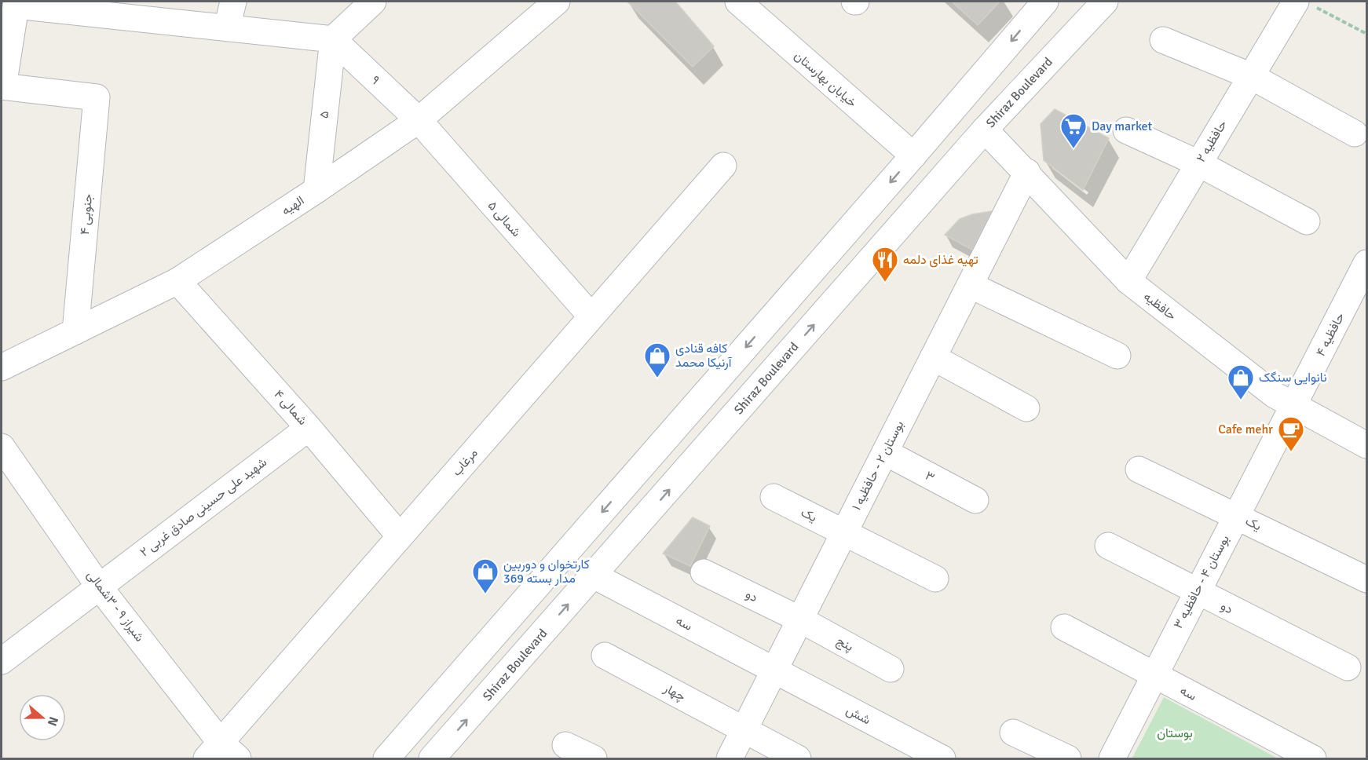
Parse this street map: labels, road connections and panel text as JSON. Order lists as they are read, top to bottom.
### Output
{
  "streets": {
    "street": [
      "خیابان بهارستان",
      "۹",
      "Shiraz Boulevard",
      "۵",
      "حافظیه ۲",
      "الهیه",
      "۴ جنوبی",
      "۵ شمالی",
      "حافظیه",
      "حافظیه ۴",
      "۴ شمالی",
      "مرغاب",
      "بوستان ۲ - حافظیه ۱",
      "۳",
      "شهید علی حسینی صادق غربی ۲",
      "یک",
      "بوستان ۴ - حافظیه ۳",
      "دو",
      "شیراز ۹ - ۳شمالی",
      "سه",
      "پنج",
      "چهار",
      "شش"
    ]
  },
  "crossings": [
    ["۹", "۵"],
    ["۹", "الهیه"],
    ["۹", "۵ شمالی"],
    ["Shiraz Boulevard", "حافظیه"],
    ["Shiraz Boulevard", "سه"],
    ["۵", "الهیه"],
    ["حافظیه ۲", "حافظیه"],
    ["الهیه", "۴ جنوبی"],
    ["الهیه", "۵ شمالی"],
    ["الهیه", "۴ شمالی"],
    ["۵ شمالی", "مرغاب"],
    ["حافظیه", "حافظیه ۴"],
    ["حافظیه", "بوستان ۲ - حافظیه ۱"],
    ["حافظیه", "بوستان ۴ - حافظیه ۳"],
    ["حافظیه ۴", "بوستان ۴ - حافظیه ۳"],
    ["۴ شمالی", "مرغاب"],
    ["۴ شمالی", "شهید علی حسینی صادق غربی ۲"],
    ["مرغاب", "شیراز ۹ - ۳شمالی"],
    ["بوستان ۲ - حافظیه ۱", "۳"],
    ["بوستان ۲ - حافظیه ۱", "یک"],
    ["بوستان ۲ - حافظیه ۱", "دو"],
    ["بوستان ۲ - حافظیه ۱", "سه"],
    ["بوستان ۲ - حافظیه ۱", "پنج"],
    ["بوستان ۲ - حافظیه ۱", "چهار"],
    ["بوستان ۲ - حافظیه ۱", "شش"],
    ["شهید علی حسینی صادق غربی ۲", "شیراز ۹ - ۳شمالی"],
    ["یک", "بوستان ۴ - حافظیه ۳"],
    ["بوستان ۴ - حافظیه ۳", "دو"],
    ["بوستان ۴ - حافظیه ۳", "سه"],
    ["دو", "پنج"],
    ["سه", "شش"]
  ],
  "parks": ["بوستان"],
  "places": {
    "supermarket": ["Day market"],
    "restaurant": ["تهیه غذای دلمه"],
    "shop": ["کافه قنادی آرنیکا محمد", "نانوایی سنگک", "کارتخوان و دوربین مدار بسته 369"],
    "cafe": ["Cafe mehr"]
  },
  "north": "right"
}
